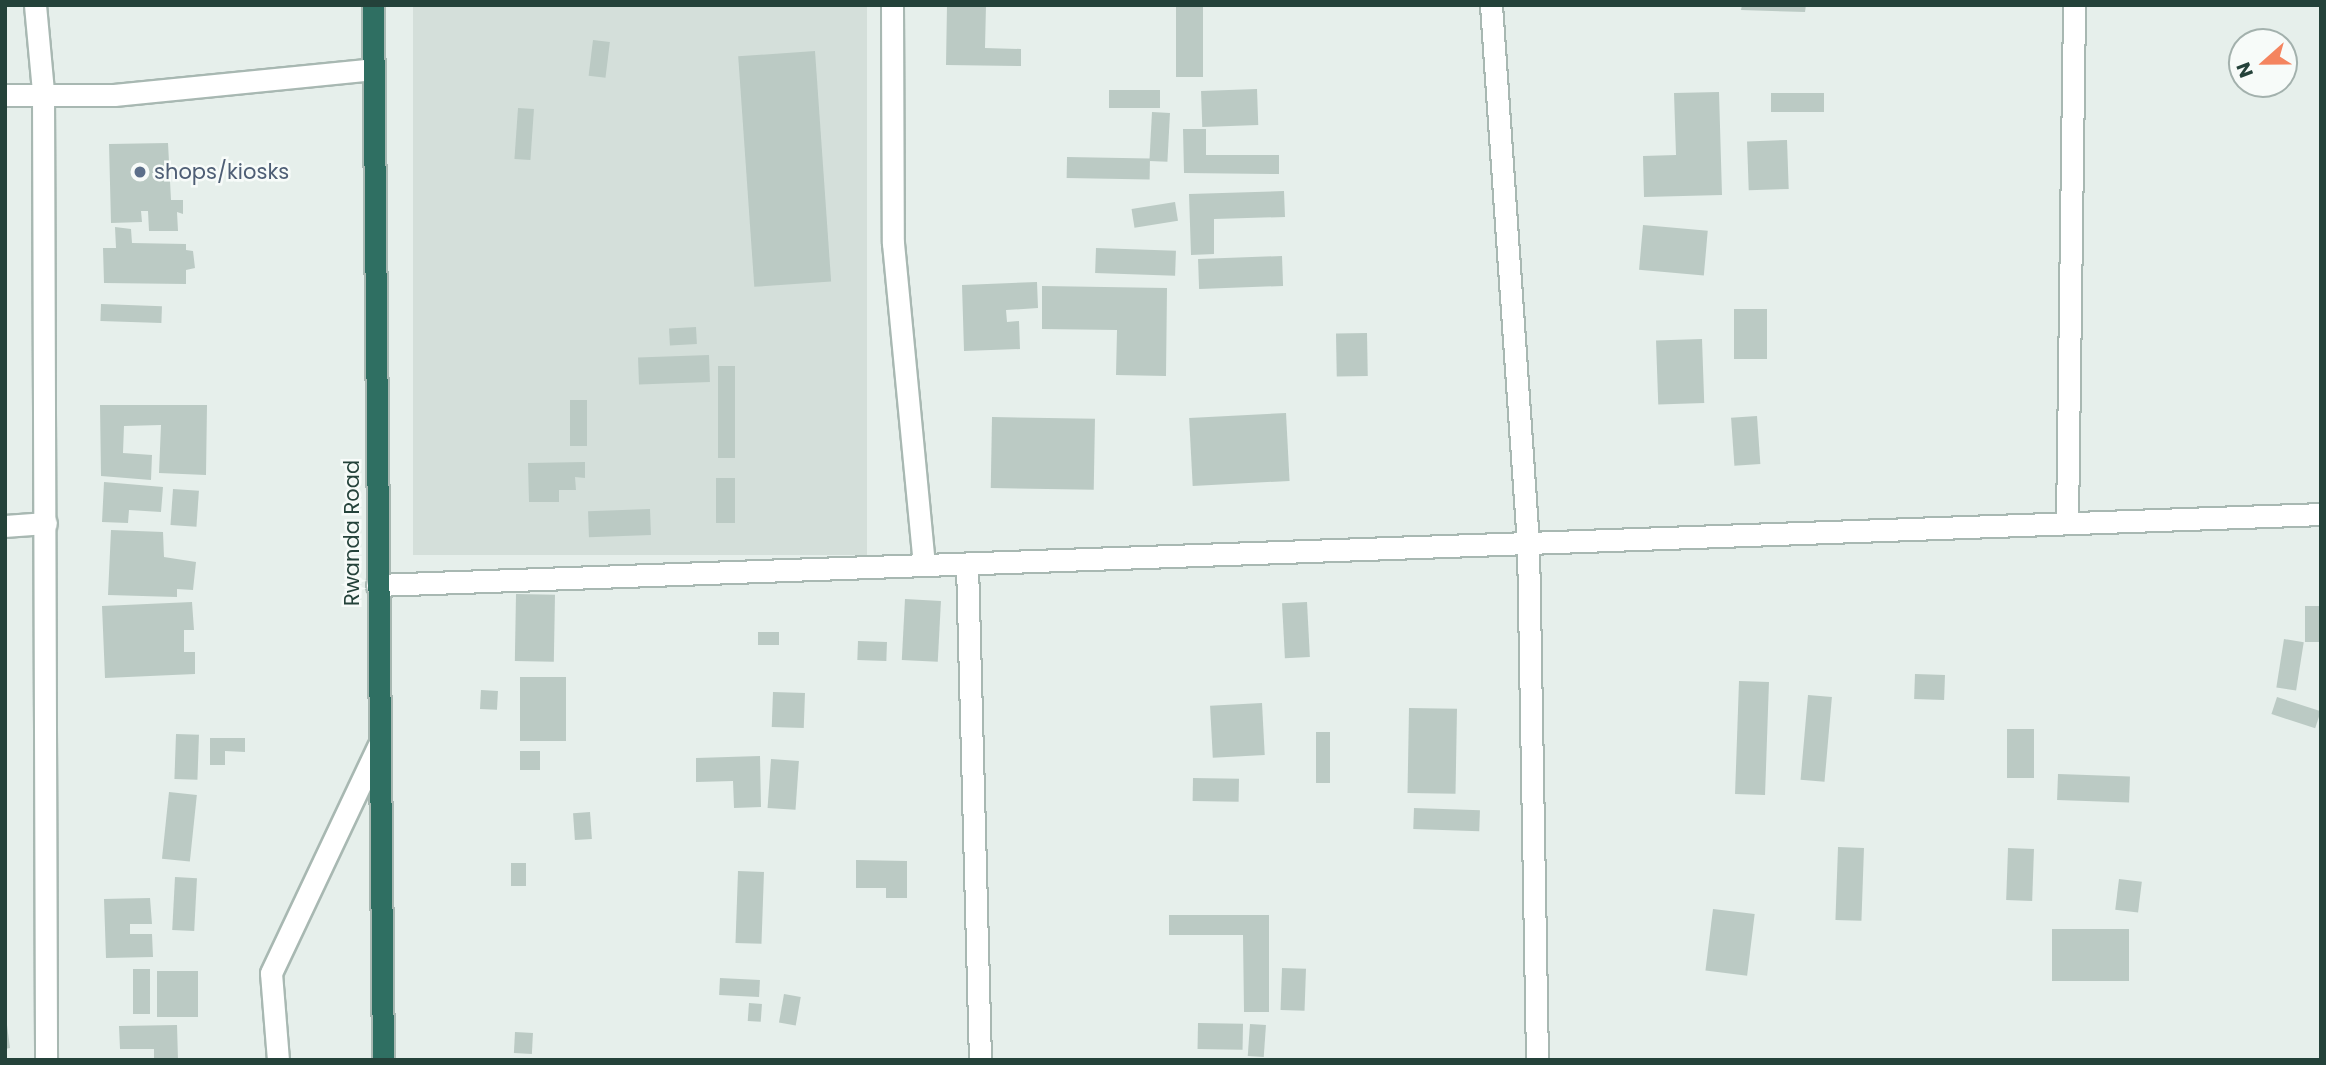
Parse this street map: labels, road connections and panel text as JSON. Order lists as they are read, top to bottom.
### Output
{
  "streets": {
    "highway": ["Rwanda Road"]
  },
  "places": ["shops/kiosks"],
  "north": "left"
}
